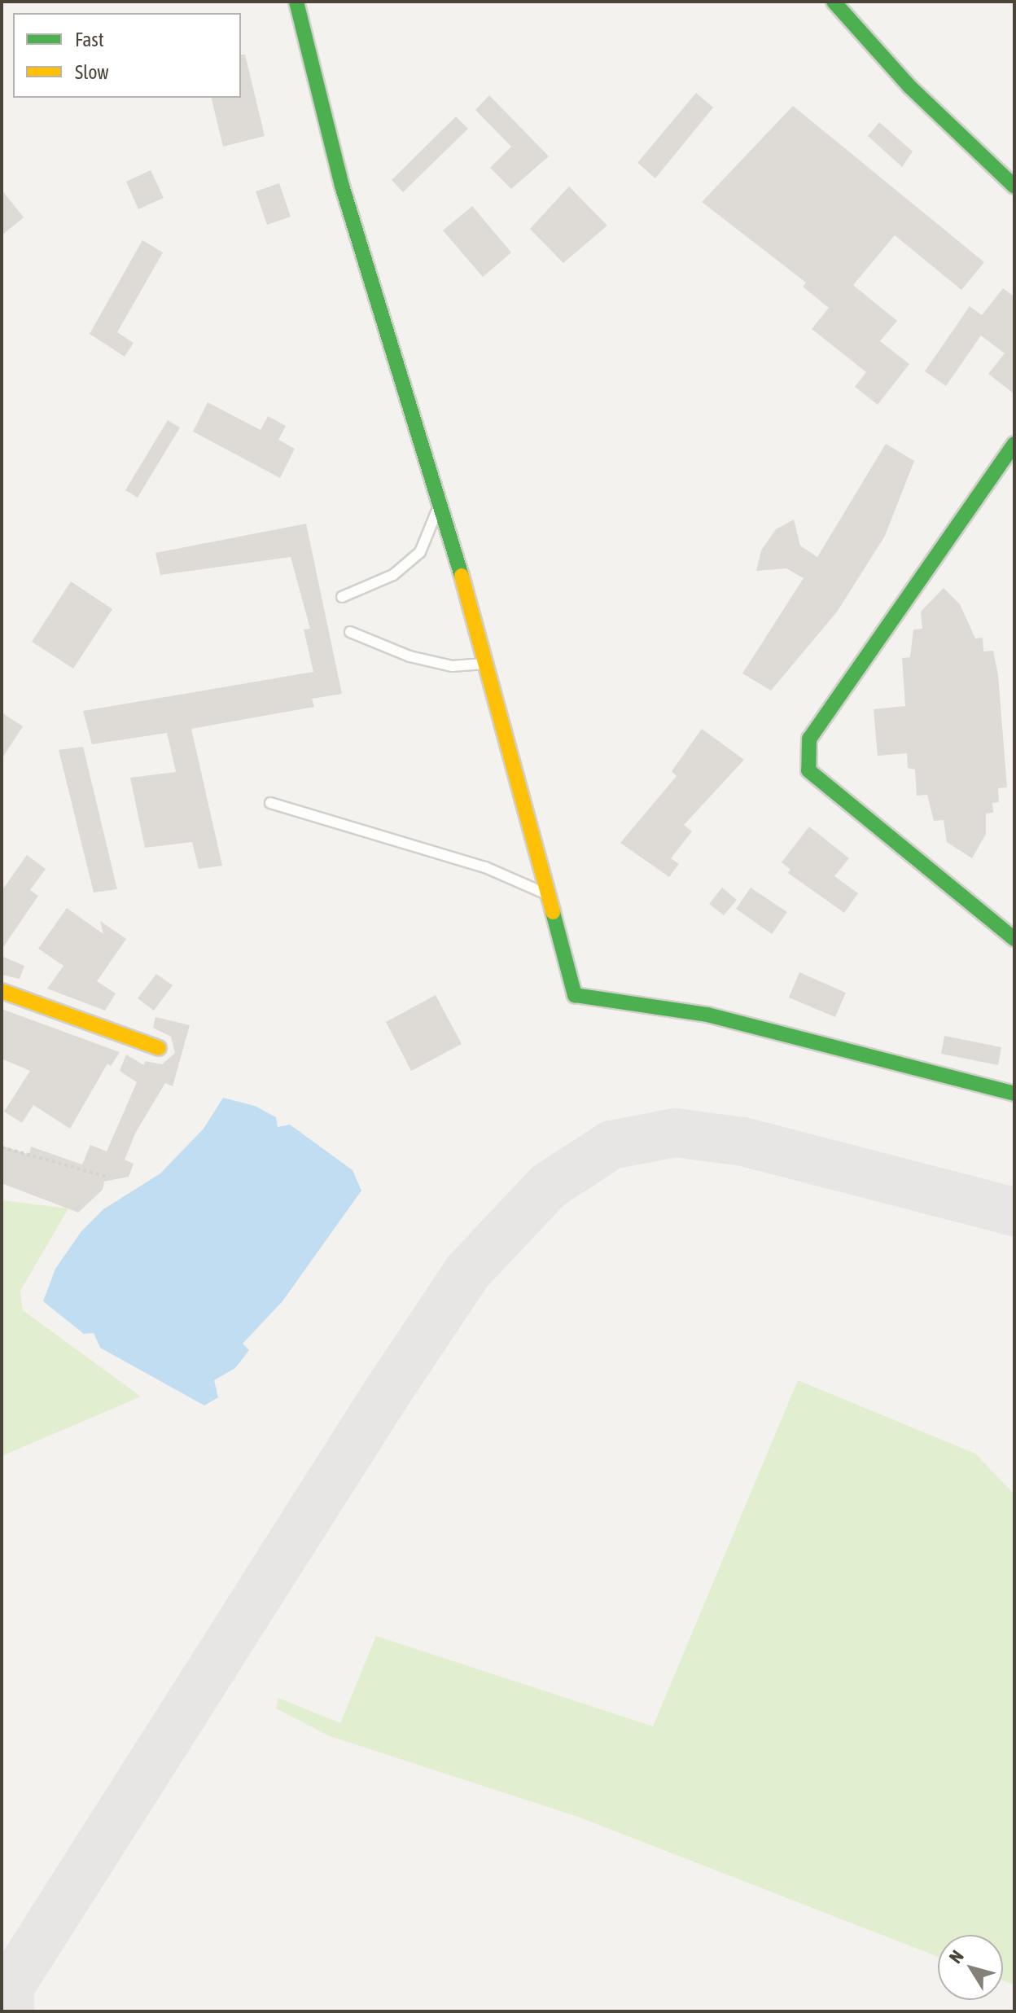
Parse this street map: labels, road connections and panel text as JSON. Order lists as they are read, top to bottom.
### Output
{
  "legend": ["Fast", "Slow"],
  "north": "top left"
}
